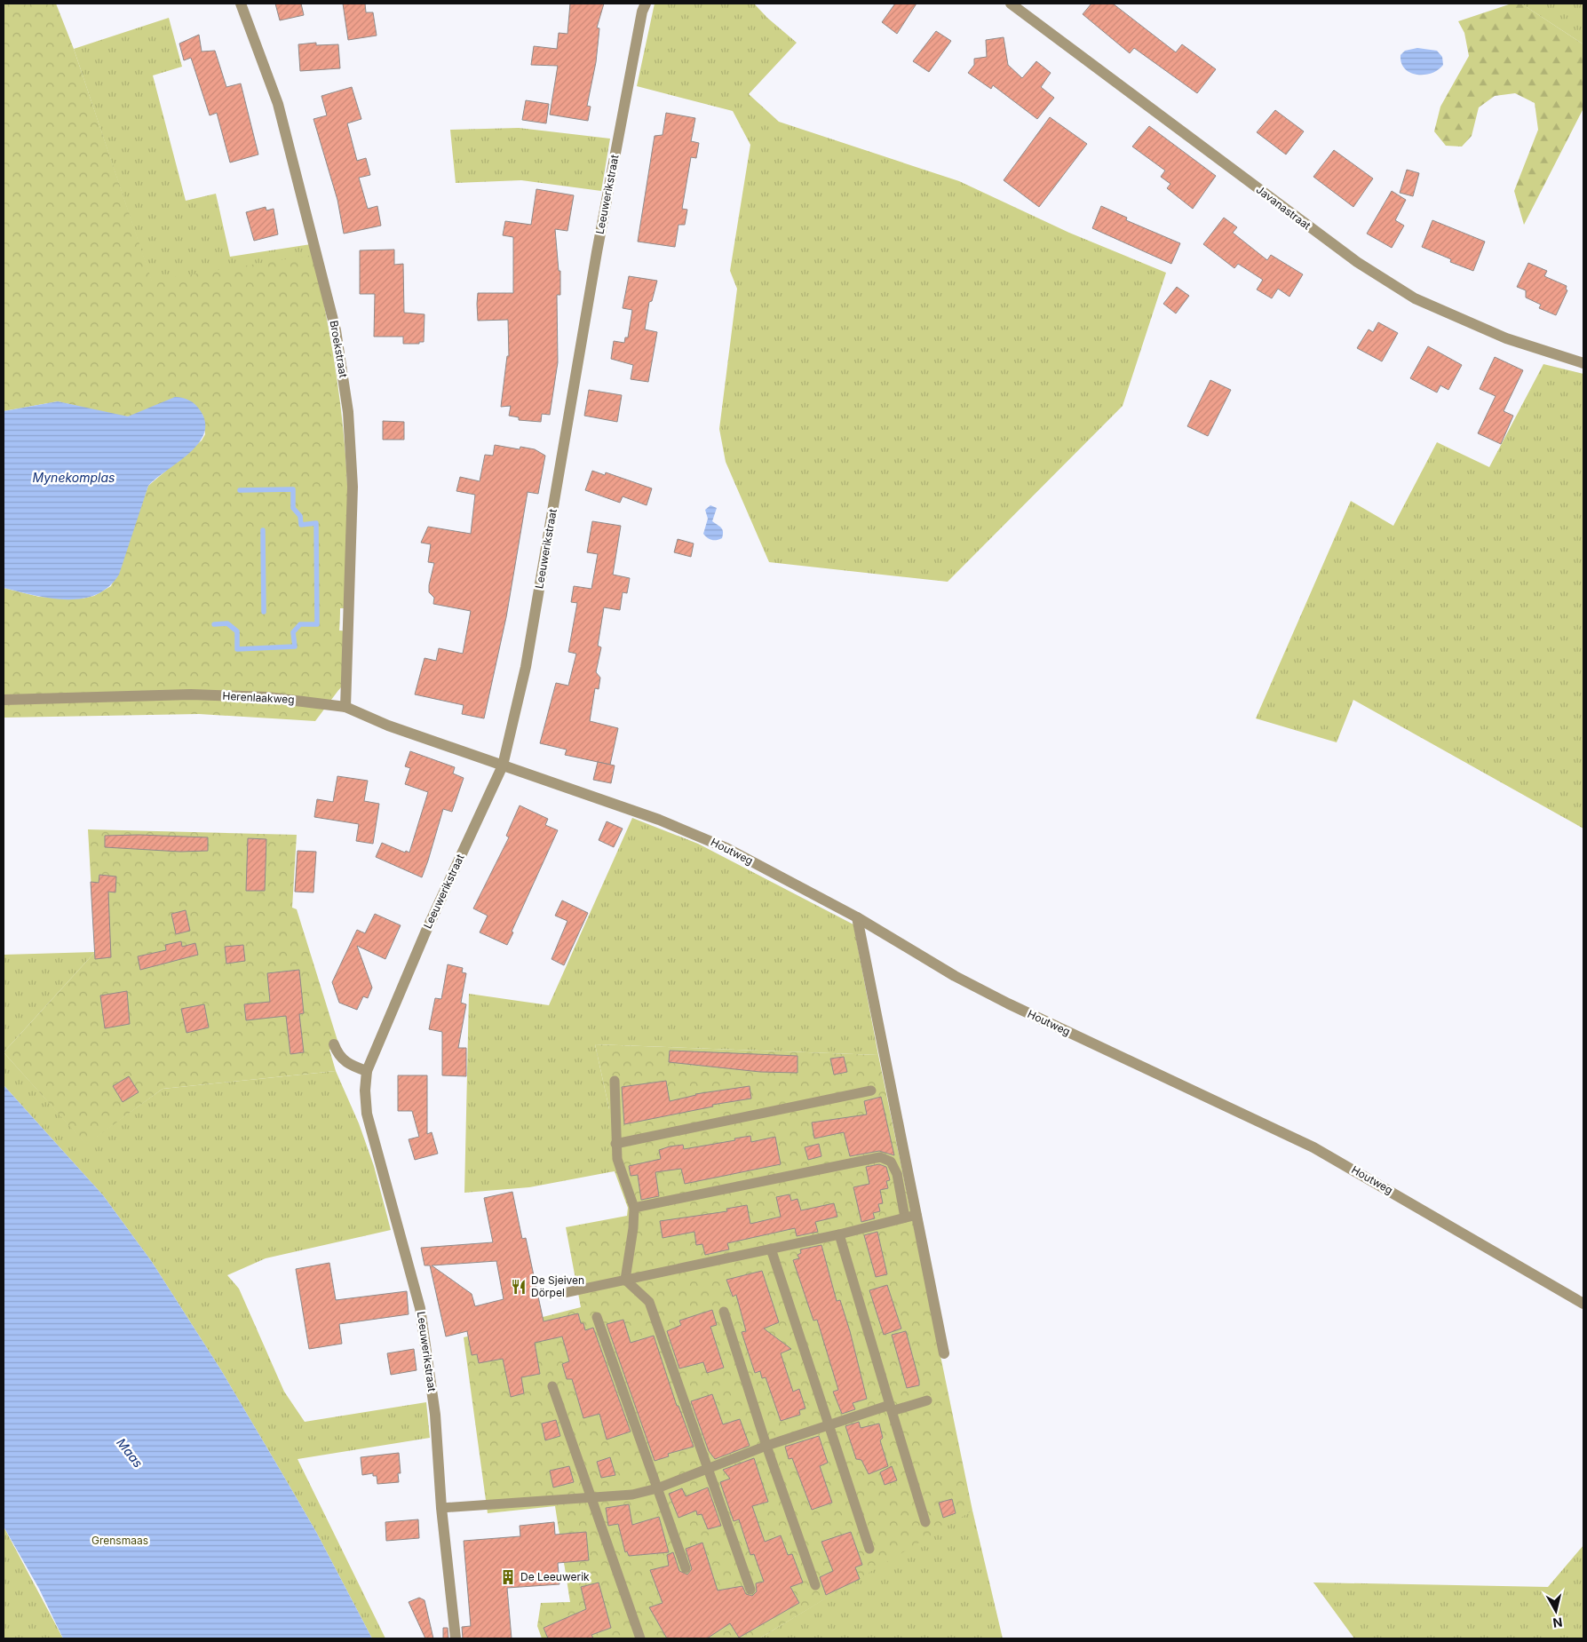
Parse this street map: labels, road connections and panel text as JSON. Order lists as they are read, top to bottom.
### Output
{
  "streets": {
    "street": [
      "Leeuwerikstraat",
      "Javanastraat",
      "Broekstraat",
      "Herenlaakweg",
      "Houtweg"
    ]
  },
  "crossings": [
    ["Leeuwerikstraat", "Herenlaakweg"],
    ["Leeuwerikstraat", "Houtweg"],
    ["Broekstraat", "Herenlaakweg"],
    ["Herenlaakweg", "Houtweg"]
  ],
  "water": ["Mynekomplas", "Maas"],
  "parks": ["Grensmaas"],
  "places": {
    "restaurant": ["De Sjeiven Dörpel"],
    "building": ["De Leeuwerik"]
  },
  "north": "bottom"
}
